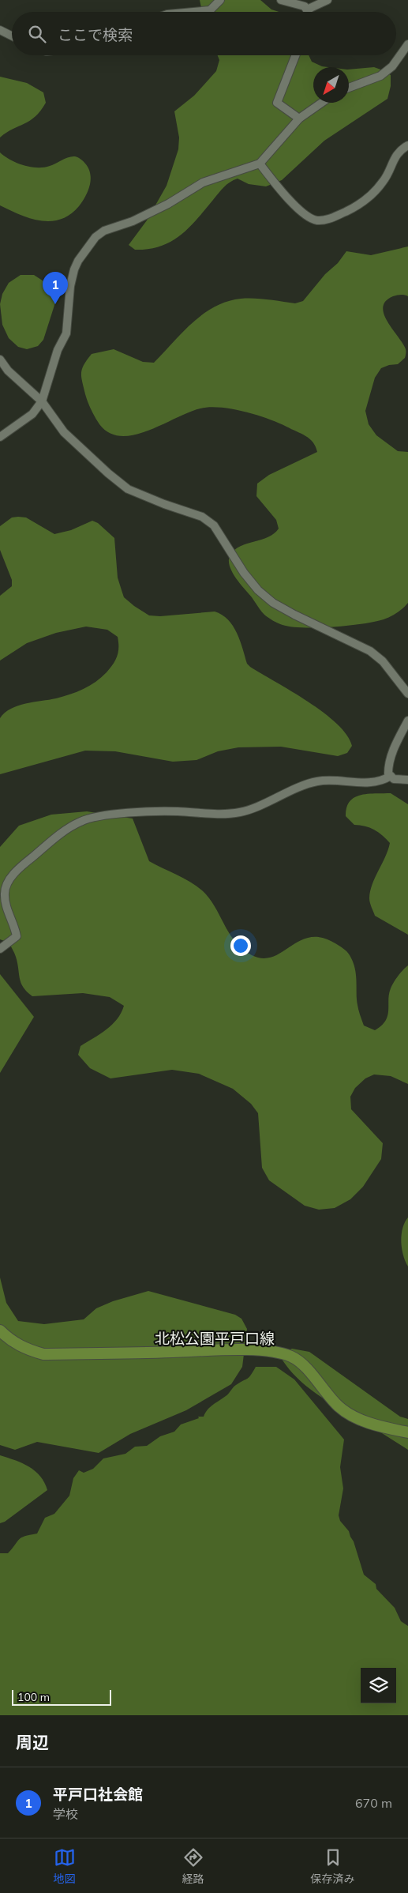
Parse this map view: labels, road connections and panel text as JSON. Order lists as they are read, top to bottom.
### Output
{
  "streets": {
    "main road": ["北松公園平戸口線"]
  },
  "scale_bar": "100 m",
  "north": "bottom left",
  "page": {
    "search": "ここで検索",
    "pins": "1",
    "scale": "100 m",
    "heading": "周辺",
    "list": [
      {
        "mark": "1",
        "name": "平戸口社会館",
        "note": "学校",
        "value": "670 m"
      }
    ],
    "nav": ["地図", "経路", "保存済み"]
  }
}
